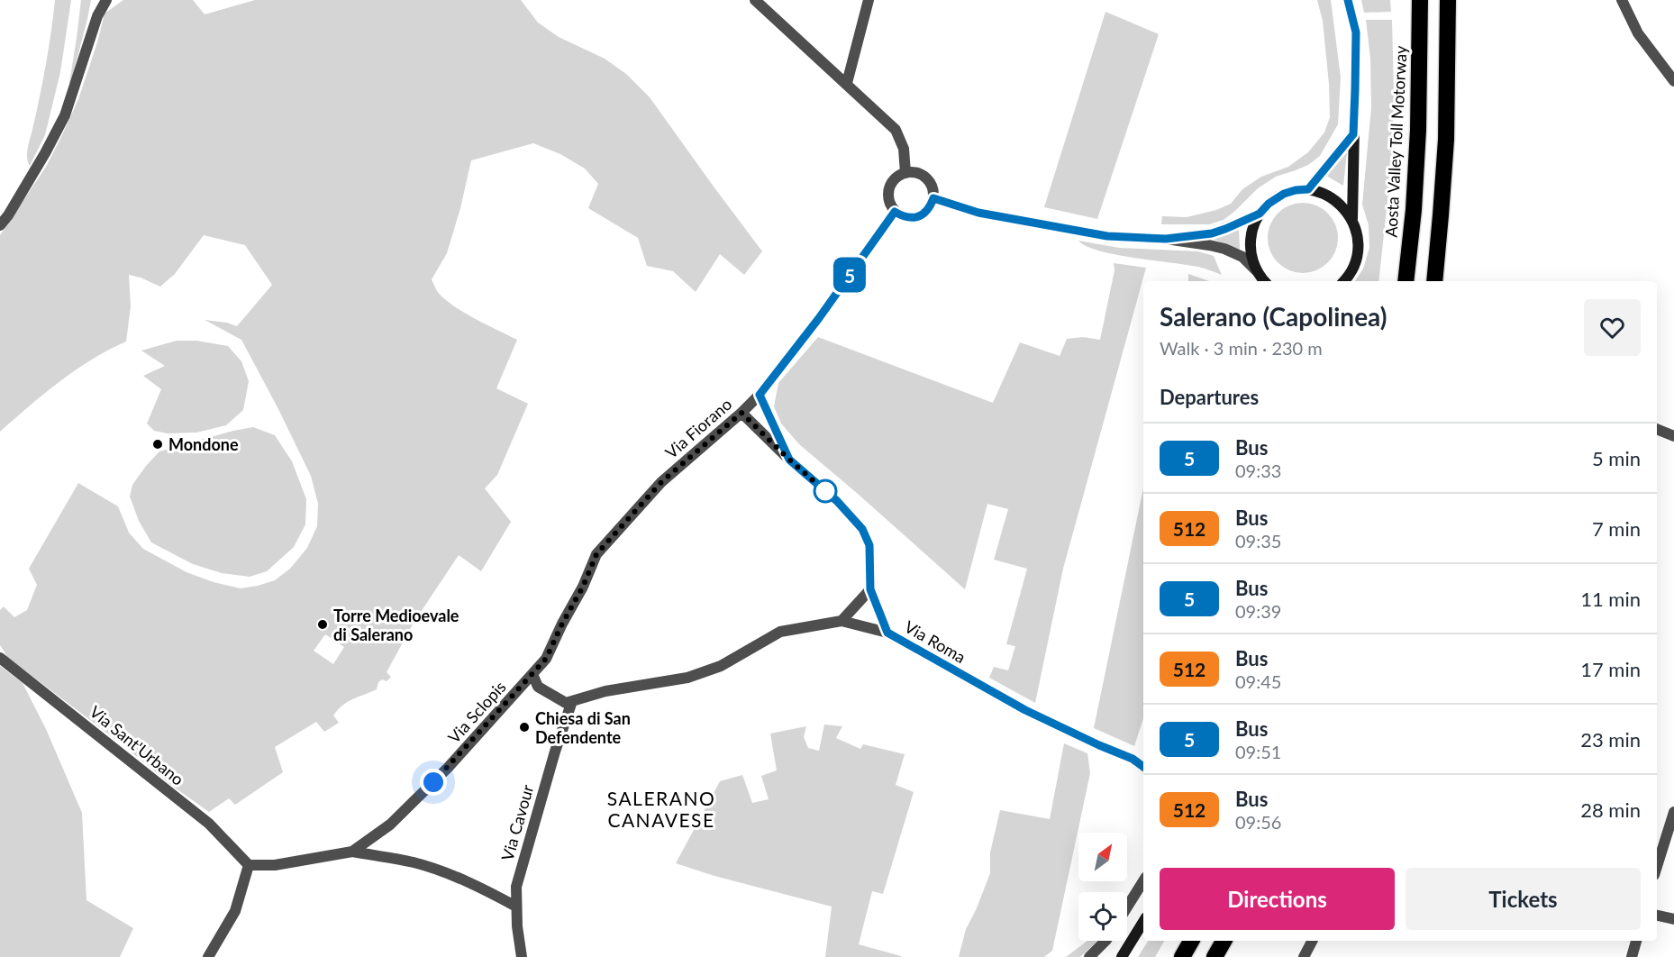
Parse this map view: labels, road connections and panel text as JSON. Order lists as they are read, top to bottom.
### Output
{
  "streets": {
    "highway": ["Aosta Valley Toll Motorway"],
    "street": [
      "Via Fiorano",
      "Via Roma",
      "Via Sclopis",
      "Via Sant'Urbano",
      "Via Cavour"
    ]
  },
  "crossings": [
    ["Via Fiorano", "Via Sclopis"],
    ["Via Roma", "Via Cavour"],
    ["Via Sclopis", "Via Sant'Urbano"]
  ],
  "districts": ["SALERANO CANAVESE"],
  "places": ["Mondone", "Torre Medioevale di Salerano", "Chiesa di San Defendente"],
  "lines": ["bus line 5"],
  "north": "top right",
  "page": {
    "on_map": "5",
    "heading": [
      ["Salerano (Capolinea)", "Walk · 3 min · 230 m"],
      "Departures"
    ],
    "list": [
      {
        "mark": "5",
        "name": "Bus",
        "note": "09:33",
        "value": "5 min"
      },
      {
        "mark": "512",
        "name": "Bus",
        "note": "09:35",
        "value": "7 min"
      },
      {
        "mark": "5",
        "name": "Bus",
        "note": "09:39",
        "value": "11 min"
      },
      {
        "mark": "512",
        "name": "Bus",
        "note": "09:45",
        "value": "17 min"
      },
      {
        "mark": "5",
        "name": "Bus",
        "note": "09:51",
        "value": "23 min"
      },
      {
        "mark": "512",
        "name": "Bus",
        "note": "09:56",
        "value": "28 min"
      }
    ],
    "buttons": ["Directions", "Tickets"]
  }
}
